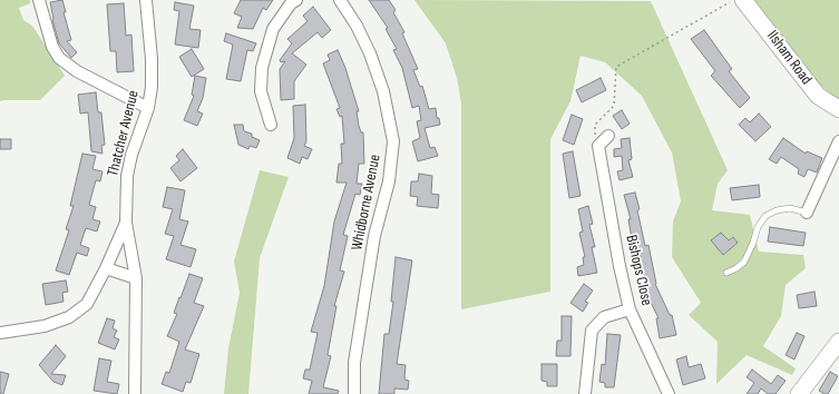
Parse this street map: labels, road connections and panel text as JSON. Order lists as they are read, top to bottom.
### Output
{
  "streets": {
    "street": [
      "Ilsham Road",
      "Thatcher Avenue",
      "Whidborne Avenue",
      "Bishops Close"
    ]
  }
}
